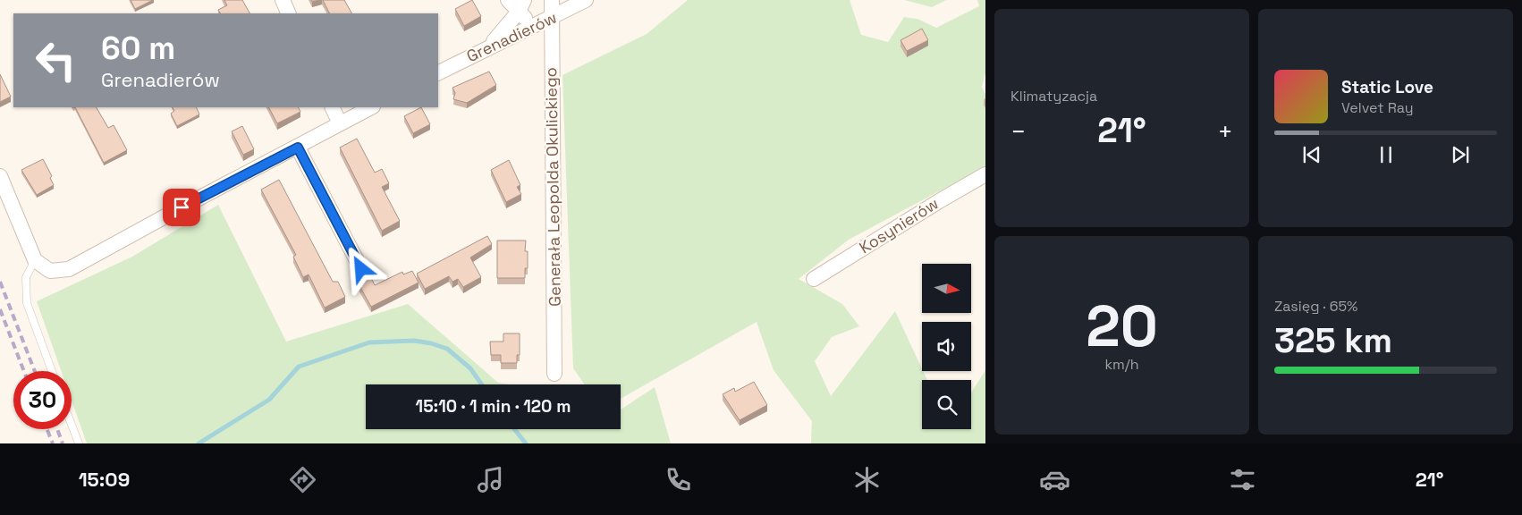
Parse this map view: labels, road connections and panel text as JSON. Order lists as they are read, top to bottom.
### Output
{
  "streets": {
    "street": ["Grenadierów", "Generała Leopolda Okulickiego", "Kosynierów"]
  },
  "crossings": [
    ["Grenadierów", "Generała Leopolda Okulickiego"]
  ],
  "north": "right",
  "page": {
    "tile": [
      "Klimatyzacja",
      ["20", "km/h"],
      ["Zasięg · 65%", "325 km"]
    ],
    "turn": ["60 m", "Grenadierów"],
    "song": ["Static Love", "Velvet Ray"],
    "heat": ["−", "21°", "+"],
    "limit": "30",
    "trip": "15:10 · 1 min · 120 m",
    "tabs": ["15:09", "21°"]
  }
}
